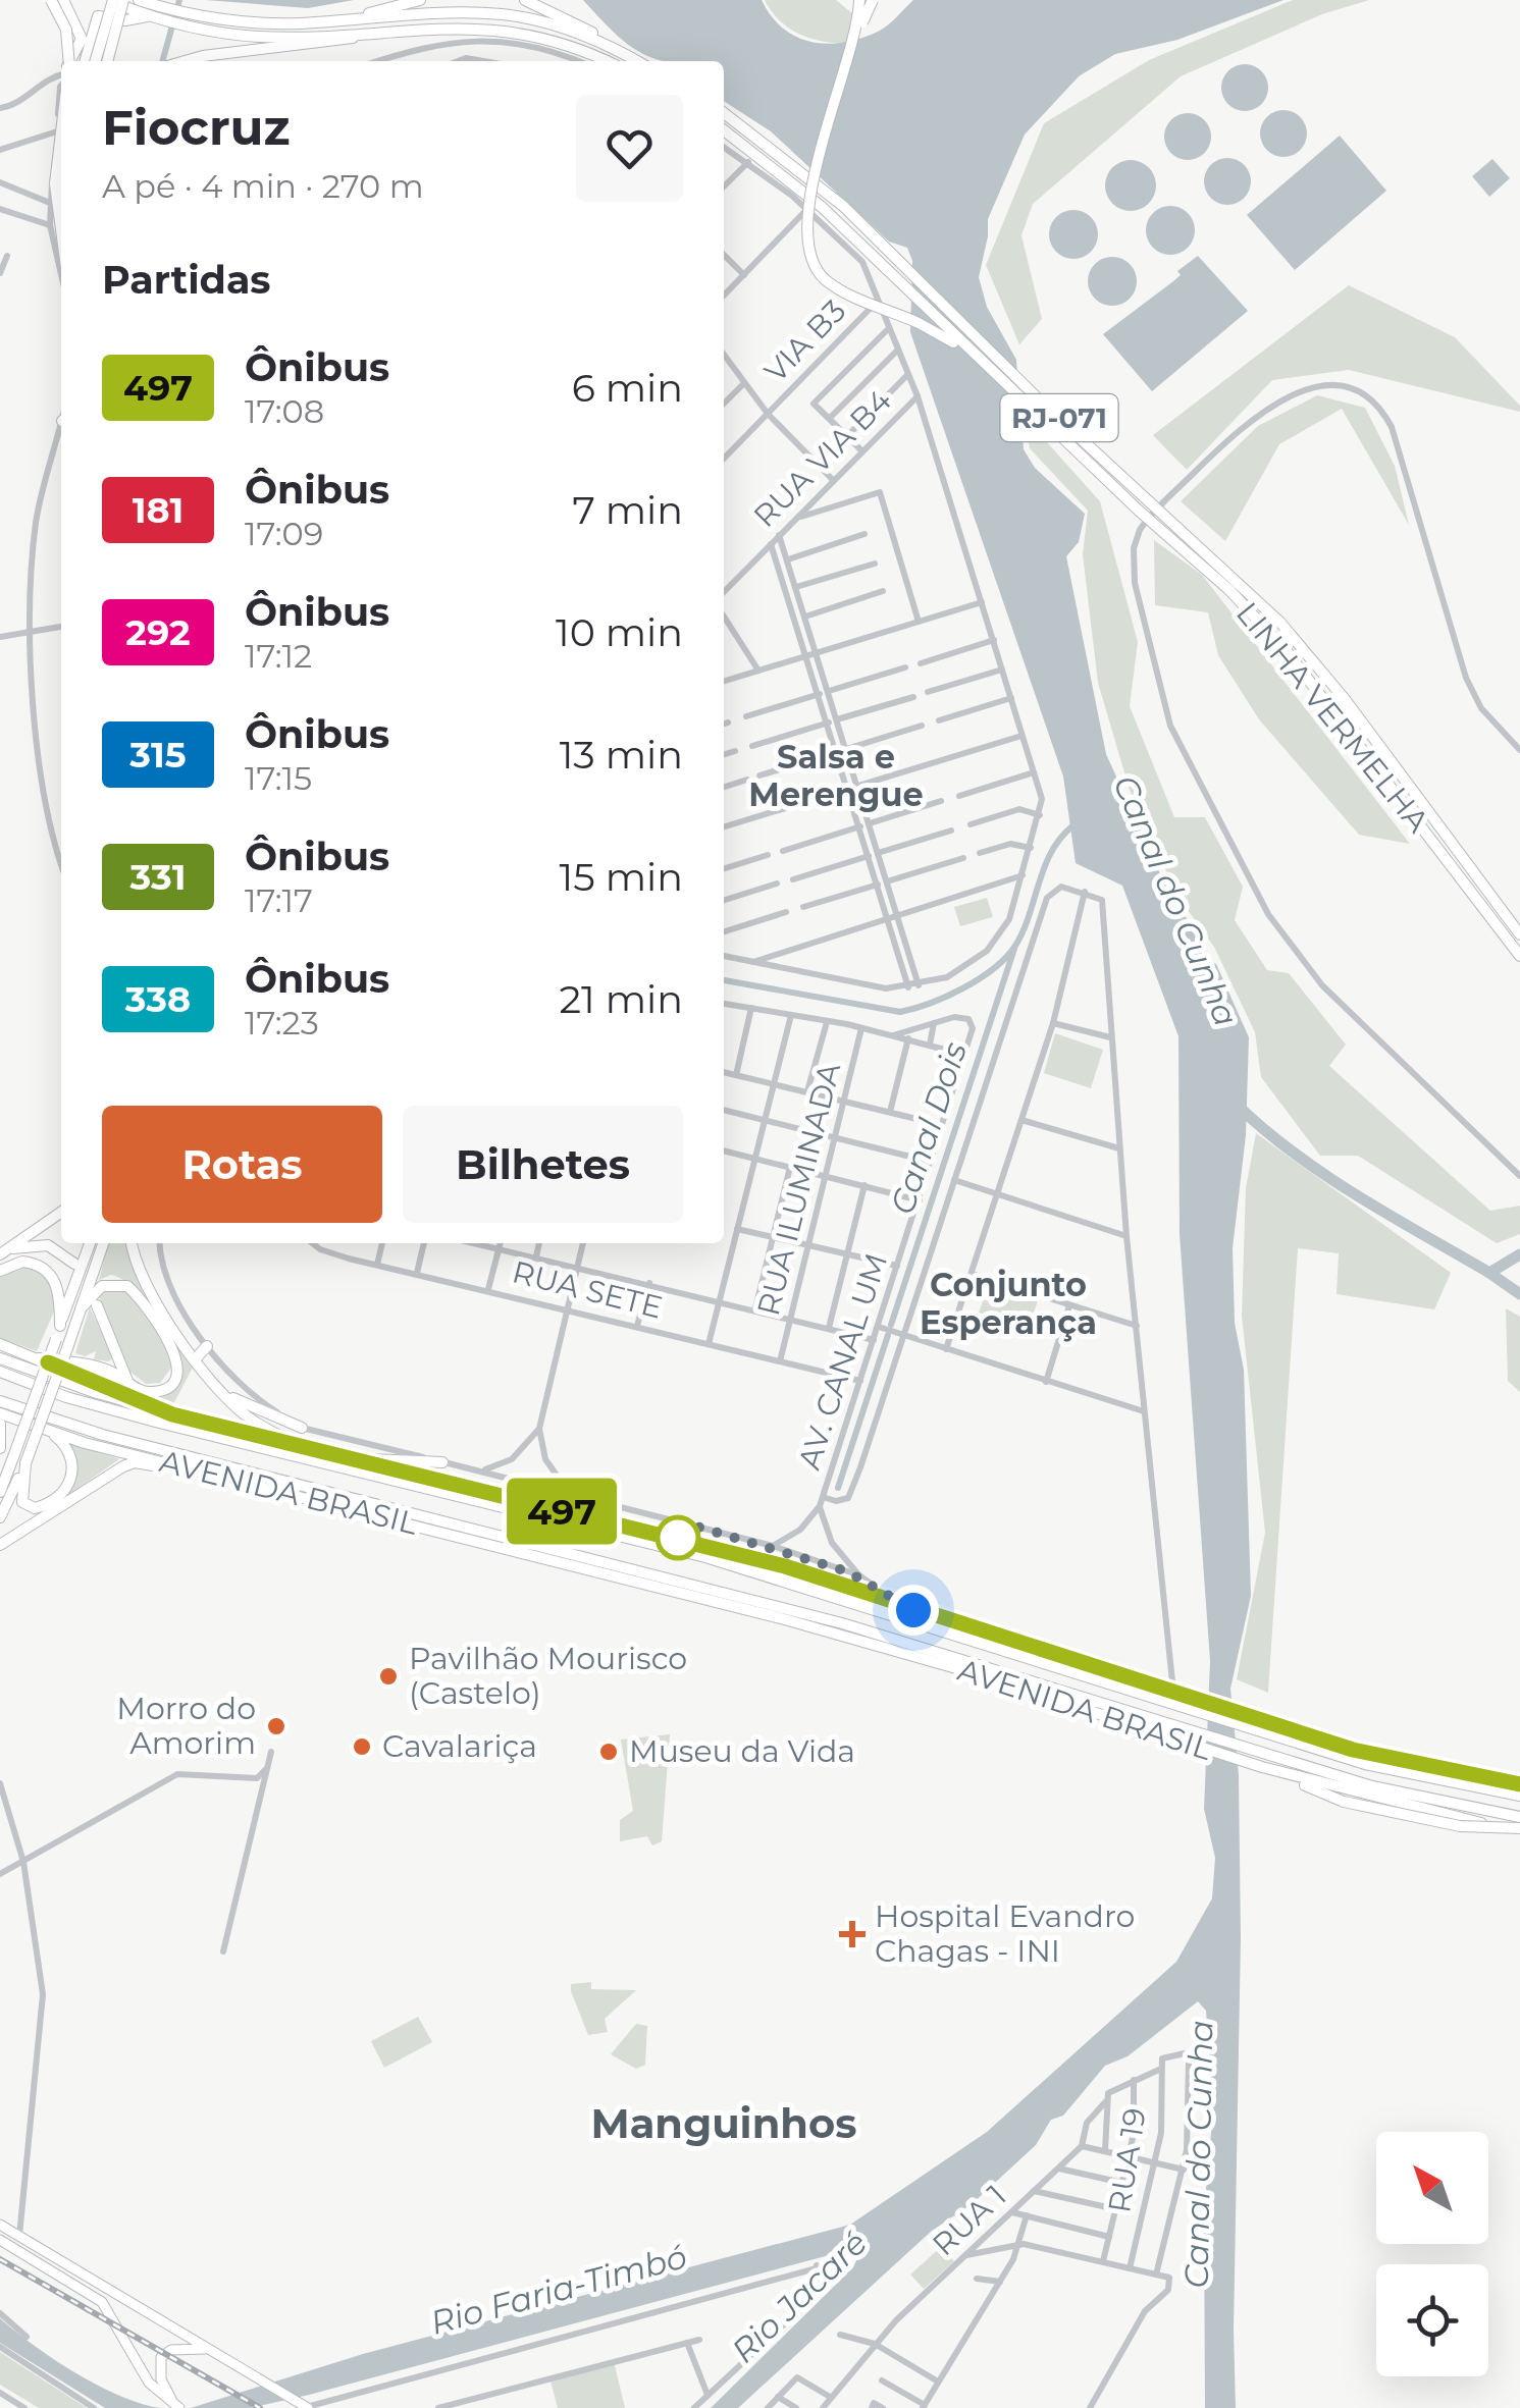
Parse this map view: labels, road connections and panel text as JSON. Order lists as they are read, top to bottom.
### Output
{
  "streets": {
    "highway": ["RJ-071", "LINHA VERMELHA", "AVENIDA BRASIL"],
    "street": [
      "VIA B3",
      "RUA VIA B4",
      "RUA ILUMINADA",
      "RUA SETE",
      "AV. CANAL UM",
      "RUA 19",
      "RUA 1"
    ]
  },
  "crossings": [
    ["RUA ILUMINADA", "RUA SETE"],
    ["RUA SETE", "AV. CANAL UM"]
  ],
  "districts": ["Salsa e Merengue", "Conjunto Esperança", "Manguinhos"],
  "water": [
    "Canal do Cunha",
    "Canal Dois",
    "Rio Faria-Timbó",
    "Rio Jacaré"
  ],
  "places": {
    "other": [
      "Pavilhão Mourisco (Castelo)",
      "Morro do Amorim",
      "Cavalariça",
      "Museu da Vida"
    ],
    "health": ["Hospital Evandro Chagas - INI"]
  },
  "lines": ["bus line 497"],
  "north": "top left",
  "page": {
    "on_map": "497",
    "heading": [
      ["Fiocruz", "A pé · 4 min · 270 m"],
      "Partidas"
    ],
    "list": [
      {
        "mark": "497",
        "name": "Ônibus",
        "note": "17:08",
        "value": "6 min"
      },
      {
        "mark": "181",
        "name": "Ônibus",
        "note": "17:09",
        "value": "7 min"
      },
      {
        "mark": "292",
        "name": "Ônibus",
        "note": "17:12",
        "value": "10 min"
      },
      {
        "mark": "315",
        "name": "Ônibus",
        "note": "17:15",
        "value": "13 min"
      },
      {
        "mark": "331",
        "name": "Ônibus",
        "note": "17:17",
        "value": "15 min"
      },
      {
        "mark": "338",
        "name": "Ônibus",
        "note": "17:23",
        "value": "21 min"
      }
    ],
    "buttons": ["Rotas", "Bilhetes"]
  }
}
